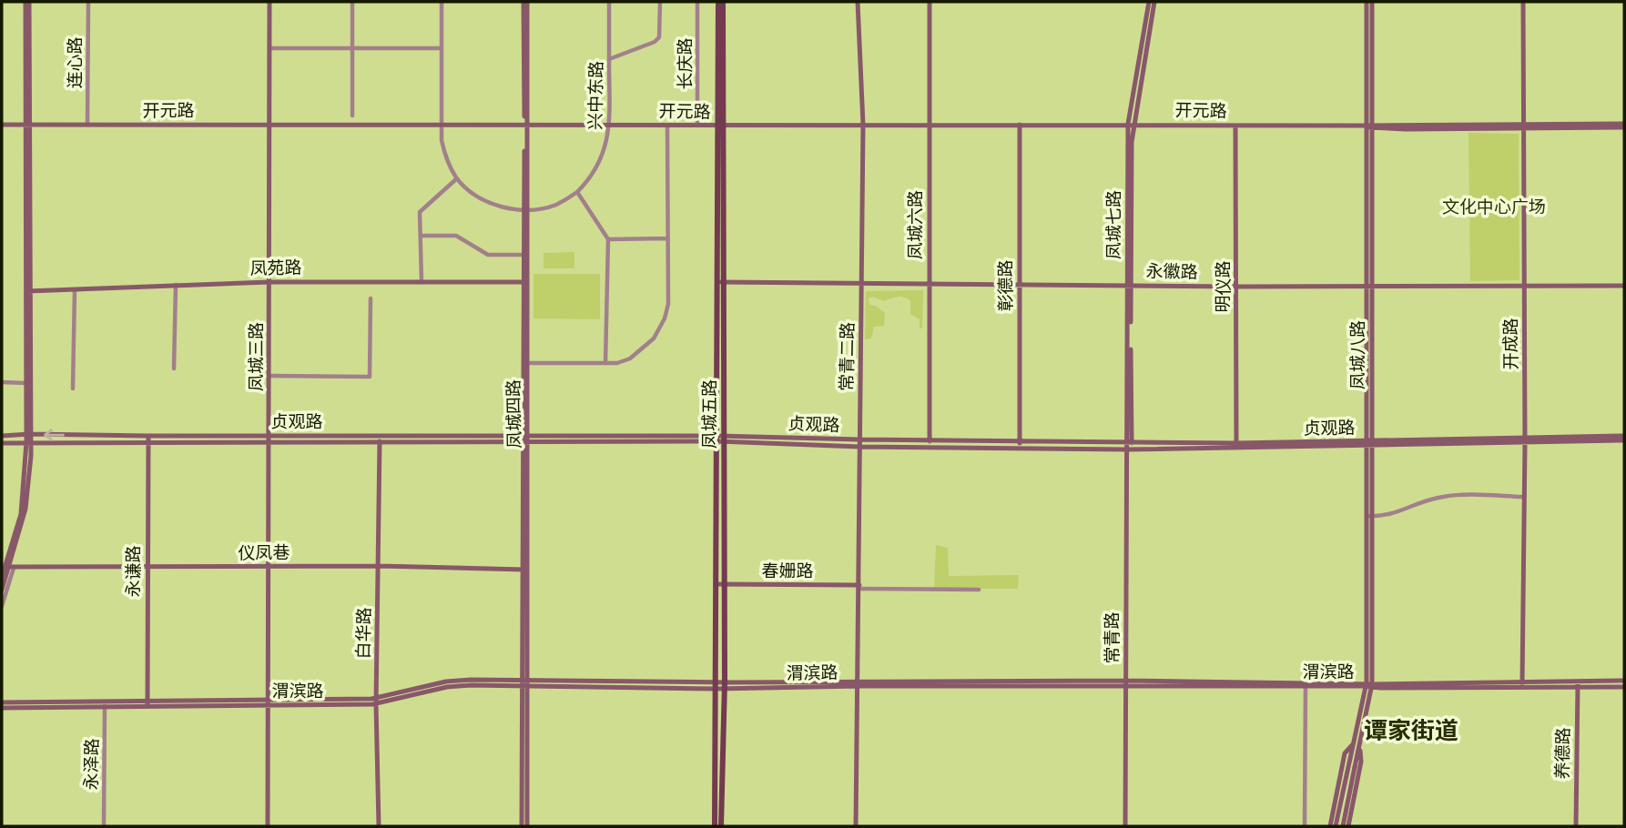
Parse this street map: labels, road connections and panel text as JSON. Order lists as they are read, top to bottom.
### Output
{
  "streets": {
    "main road": ["凤城五路"],
    "street": [
      "连心路",
      "长庆路",
      "兴中东路",
      "开元路",
      "凤城六路",
      "凤城七路",
      "凤苑路",
      "永徽路",
      "彰德路",
      "明仪路",
      "开成路",
      "凤城八路",
      "凤城三路",
      "常青二路",
      "凤城四路",
      "贞观路",
      "仪凤巷",
      "春姗路",
      "永谦路",
      "白华路",
      "常青路",
      "渭滨路",
      "养德路",
      "永泽路"
    ]
  },
  "crossings": [
    ["连心路", "开元路"],
    ["长庆路", "开元路"],
    ["兴中东路", "开元路"],
    ["开元路", "凤城六路"],
    ["开元路", "凤城七路"],
    ["开元路", "彰德路"],
    ["开元路", "明仪路"],
    ["开元路", "开成路"],
    ["开元路", "凤城八路"],
    ["开元路", "凤城三路"],
    ["开元路", "常青二路"],
    ["开元路", "凤城四路"],
    ["开元路", "凤城五路"],
    ["凤城六路", "永徽路"],
    ["凤城六路", "贞观路"],
    ["凤城七路", "永徽路"],
    ["凤城七路", "贞观路"],
    ["凤城七路", "常青路"],
    ["凤苑路", "凤城三路"],
    ["凤苑路", "凤城四路"],
    ["永徽路", "彰德路"],
    ["永徽路", "明仪路"],
    ["永徽路", "开成路"],
    ["永徽路", "凤城八路"],
    ["永徽路", "常青二路"],
    ["永徽路", "凤城五路"],
    ["彰德路", "贞观路"],
    ["明仪路", "贞观路"],
    ["开成路", "贞观路"],
    ["开成路", "渭滨路"],
    ["凤城八路", "贞观路"],
    ["凤城八路", "渭滨路"],
    ["凤城三路", "贞观路"],
    ["凤城三路", "仪凤巷"],
    ["凤城三路", "渭滨路"],
    ["常青二路", "贞观路"],
    ["常青二路", "春姗路"],
    ["常青二路", "渭滨路"],
    ["凤城四路", "贞观路"],
    ["凤城四路", "仪凤巷"],
    ["凤城四路", "渭滨路"],
    ["凤城五路", "贞观路"],
    ["凤城五路", "春姗路"],
    ["凤城五路", "渭滨路"],
    ["贞观路", "永谦路"],
    ["贞观路", "白华路"],
    ["贞观路", "常青路"],
    ["仪凤巷", "永谦路"],
    ["仪凤巷", "白华路"],
    ["永谦路", "渭滨路"],
    ["白华路", "渭滨路"],
    ["常青路", "渭滨路"],
    ["渭滨路", "养德路"],
    ["渭滨路", "永泽路"]
  ],
  "districts": ["谭家街道"],
  "parks": ["文化中心广场"]
}
